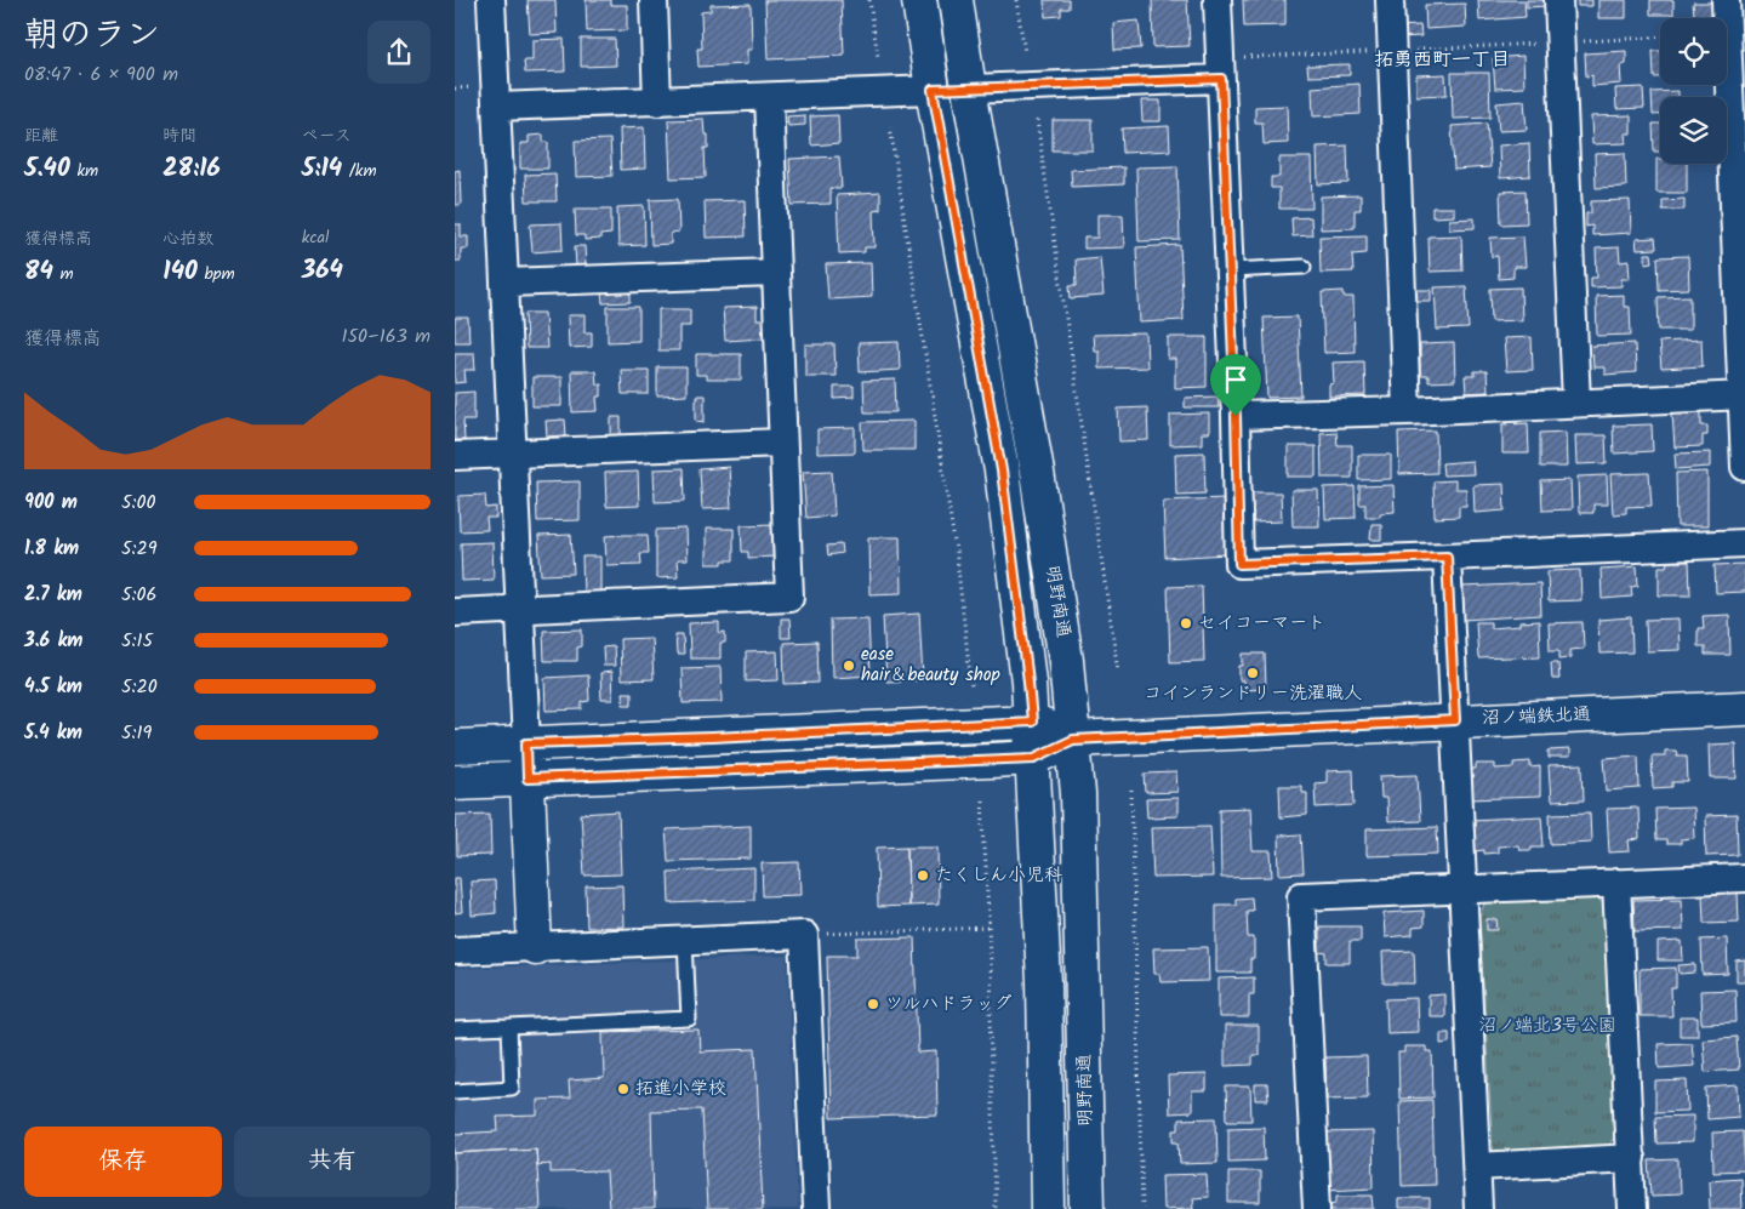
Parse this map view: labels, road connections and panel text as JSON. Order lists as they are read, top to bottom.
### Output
{
  "streets": {
    "street": ["明野南通", "沼ノ端鉄北通"]
  },
  "crossings": [
    ["明野南通", "沼ノ端鉄北通"]
  ],
  "districts": ["拓勇西町一丁目"],
  "parks": ["沼ノ端北3号公園"],
  "places": [
    "セイコーマート",
    "ease hair＆beauty shop",
    "コインランドリー洗濯職人",
    "たくしん小児科",
    "ツルハドラッグ",
    "拓進小学校"
  ],
  "page": {
    "heading": ["朝のラン", "08:47 · 6 × 900 m"],
    "stats": [
      ["距離", "5.40 km"],
      ["時間", "28:16"],
      ["ペース", "5:14 /km"],
      ["獲得標高", "84 m"],
      ["心拍数", "140 bpm"],
      ["kcal", "364"]
    ],
    "chart": ["獲得標高", "150–163 m"],
    "list": [
      {
        "name": "900 m",
        "note": "5:00"
      },
      {
        "name": "1.8 km",
        "note": "5:29"
      },
      {
        "name": "2.7 km",
        "note": "5:06"
      },
      {
        "name": "3.6 km",
        "note": "5:15"
      },
      {
        "name": "4.5 km",
        "note": "5:20"
      },
      {
        "name": "5.4 km",
        "note": "5:19"
      }
    ],
    "buttons": ["保存", "共有"]
  }
}
